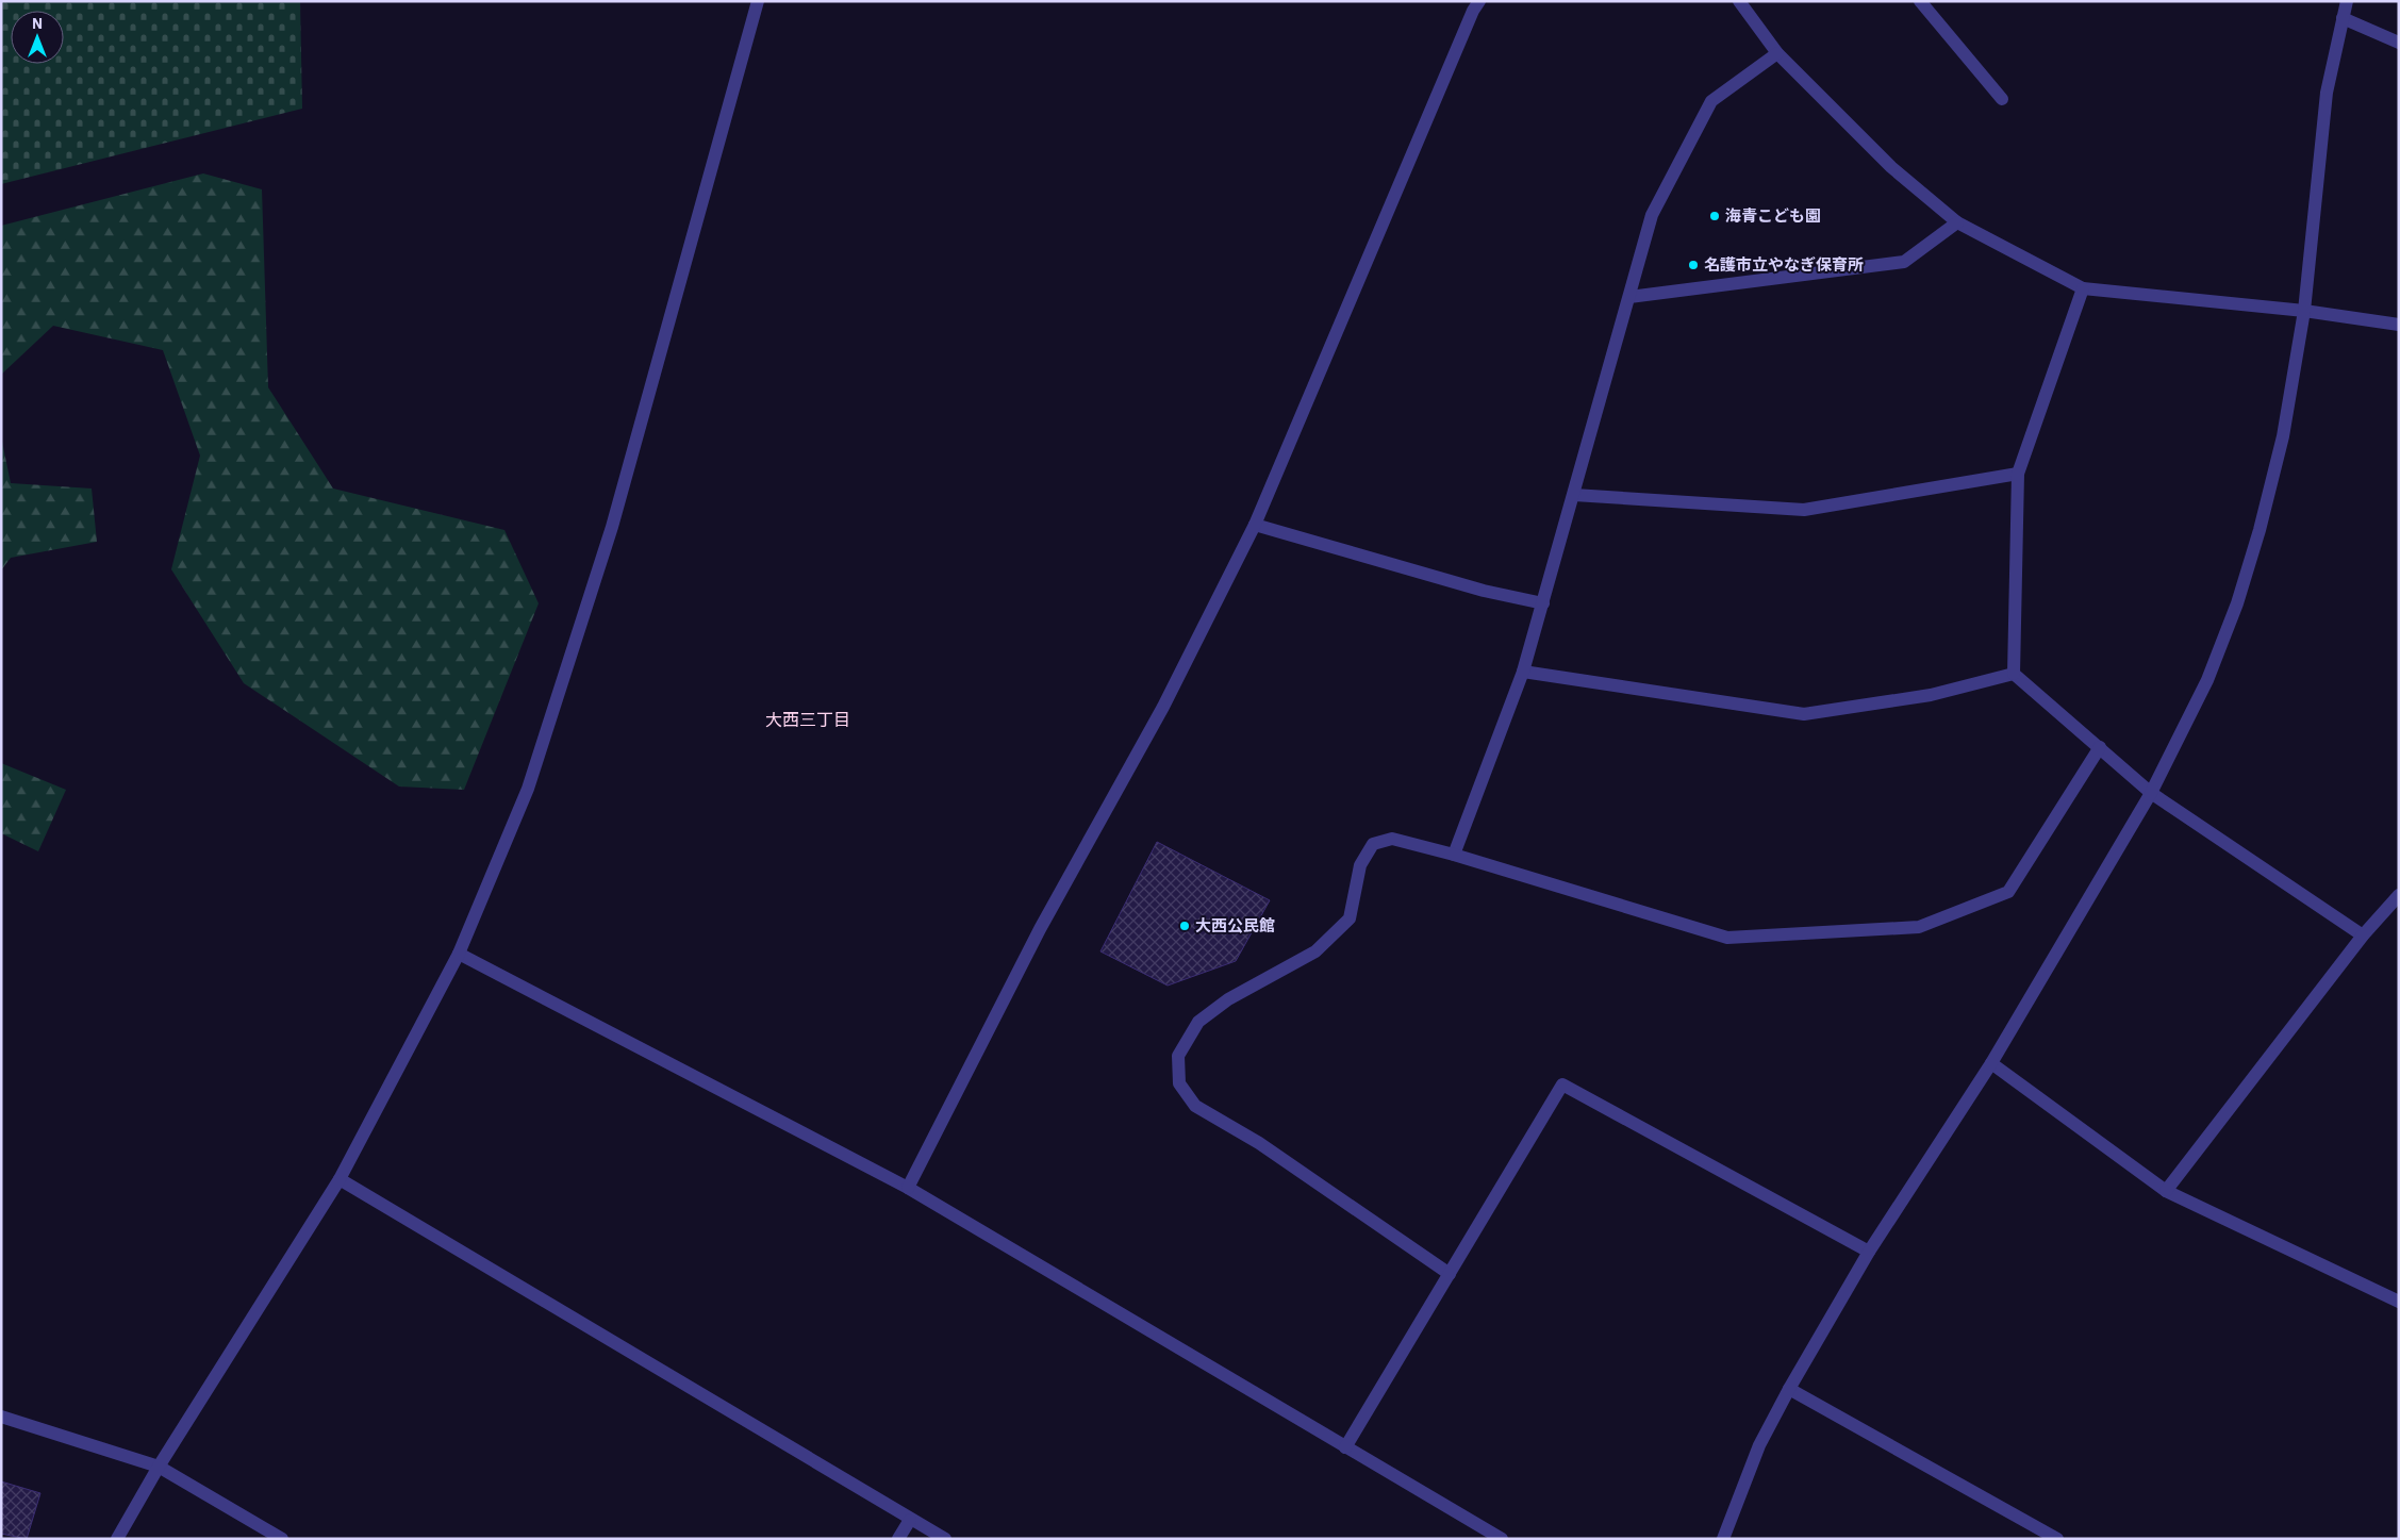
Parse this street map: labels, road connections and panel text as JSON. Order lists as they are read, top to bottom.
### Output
{
  "districts": ["大西三丁目"],
  "places": ["海青こども園", "名護市立やなぎ保育所", "大西公民館"],
  "north": "top"
}
